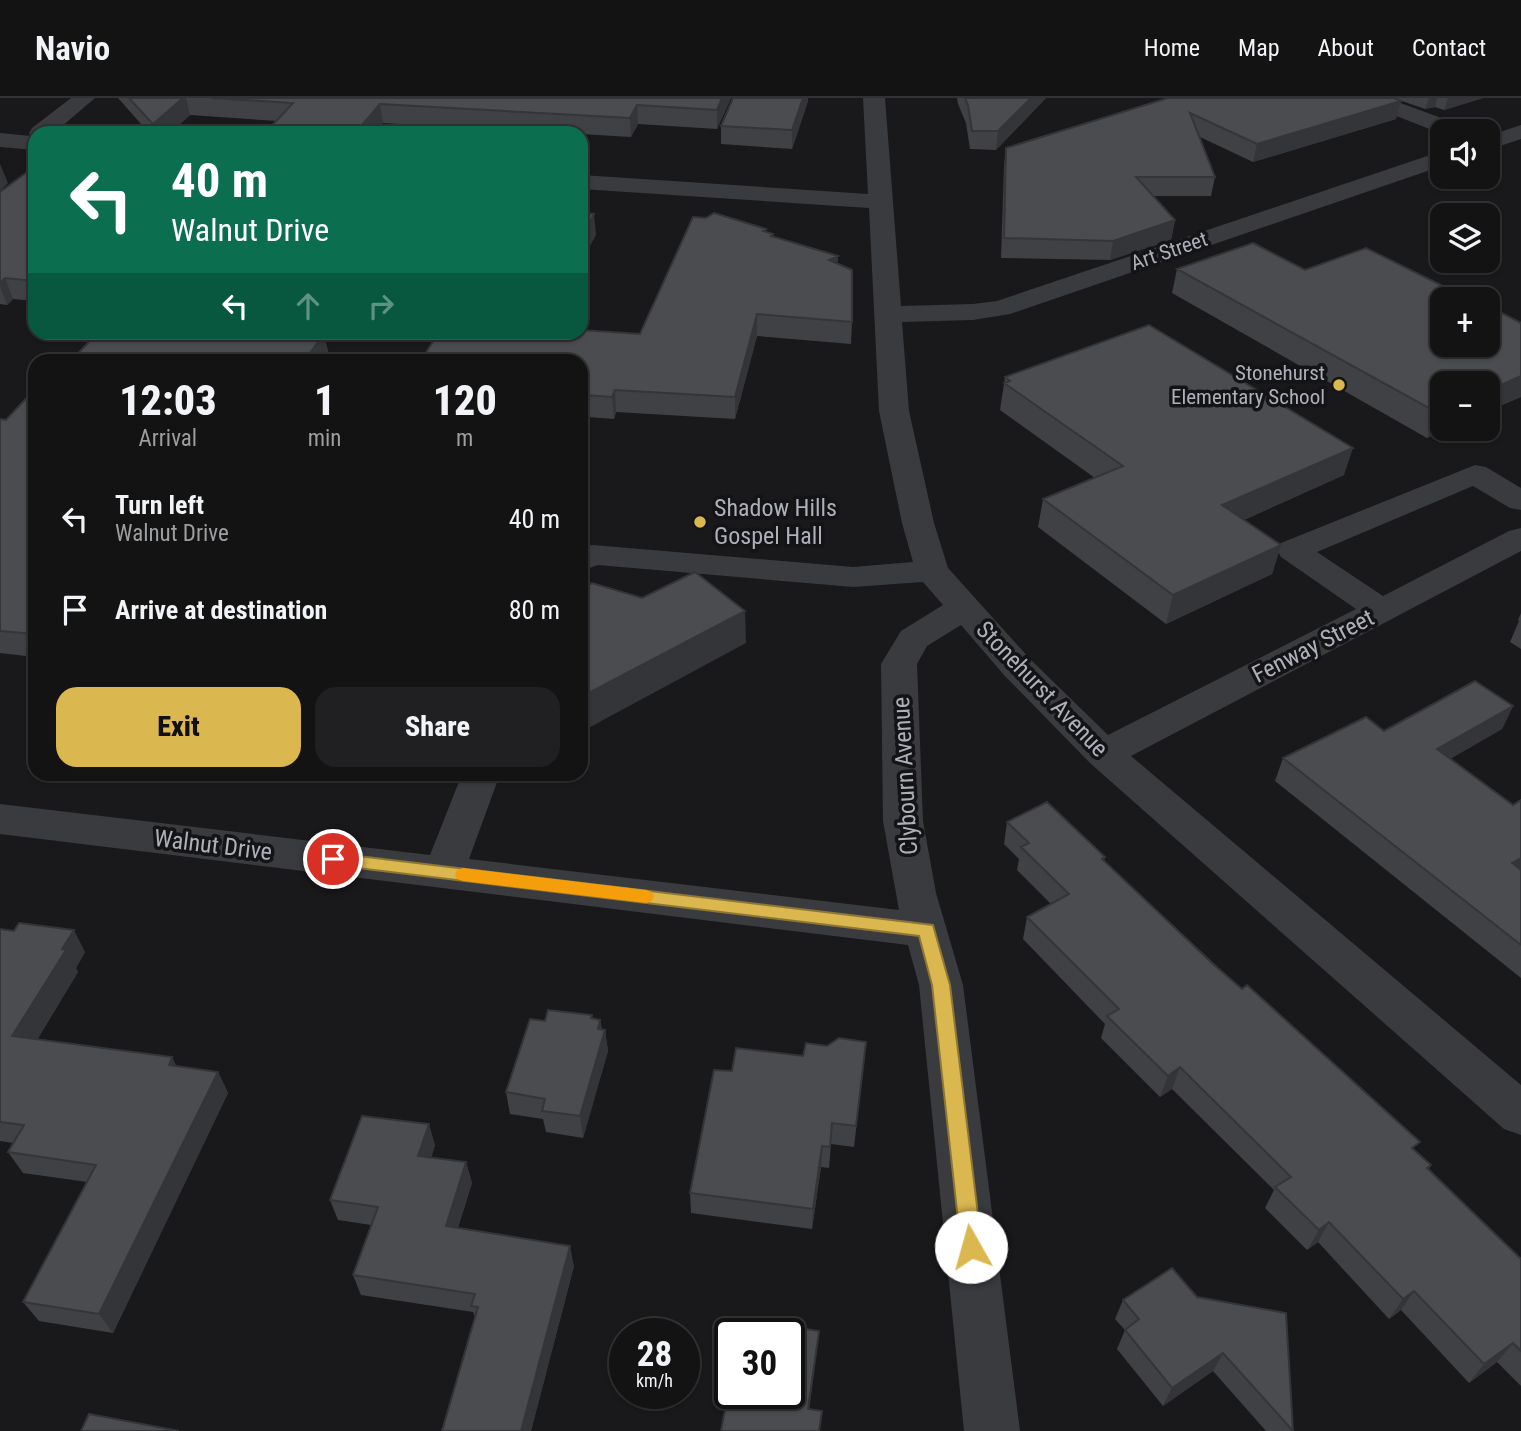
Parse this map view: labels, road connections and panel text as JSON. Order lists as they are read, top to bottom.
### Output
{
  "streets": {
    "street": [
      "Art Street",
      "Fenway Street",
      "Stonehurst Avenue",
      "Clybourn Avenue",
      "Walnut Drive"
    ]
  },
  "crossings": [
    ["Art Street", "Stonehurst Avenue"],
    ["Fenway Street", "Stonehurst Avenue"],
    ["Stonehurst Avenue", "Clybourn Avenue"],
    ["Clybourn Avenue", "Walnut Drive"]
  ],
  "places": ["Stonehurst Elementary School", "Shadow Hills Gospel Hall"],
  "page": {
    "header": "Navio",
    "nav": [
      "Home",
      "Map",
      "About",
      "Contact"
    ],
    "map_buttons": ["+", "−"],
    "turn": ["40 m", "Walnut Drive"],
    "eta": [
      "12:03",
      "Arrival",
      "1",
      "min",
      "120",
      "m"
    ],
    "list": [
      {
        "name": "Turn left",
        "note": "Walnut Drive",
        "value": "40 m"
      },
      {
        "name": "Arrive at destination",
        "value": "80 m"
      }
    ],
    "buttons": ["Exit", "Share"],
    "speed": "28 km/h",
    "limit": "30"
  }
}
